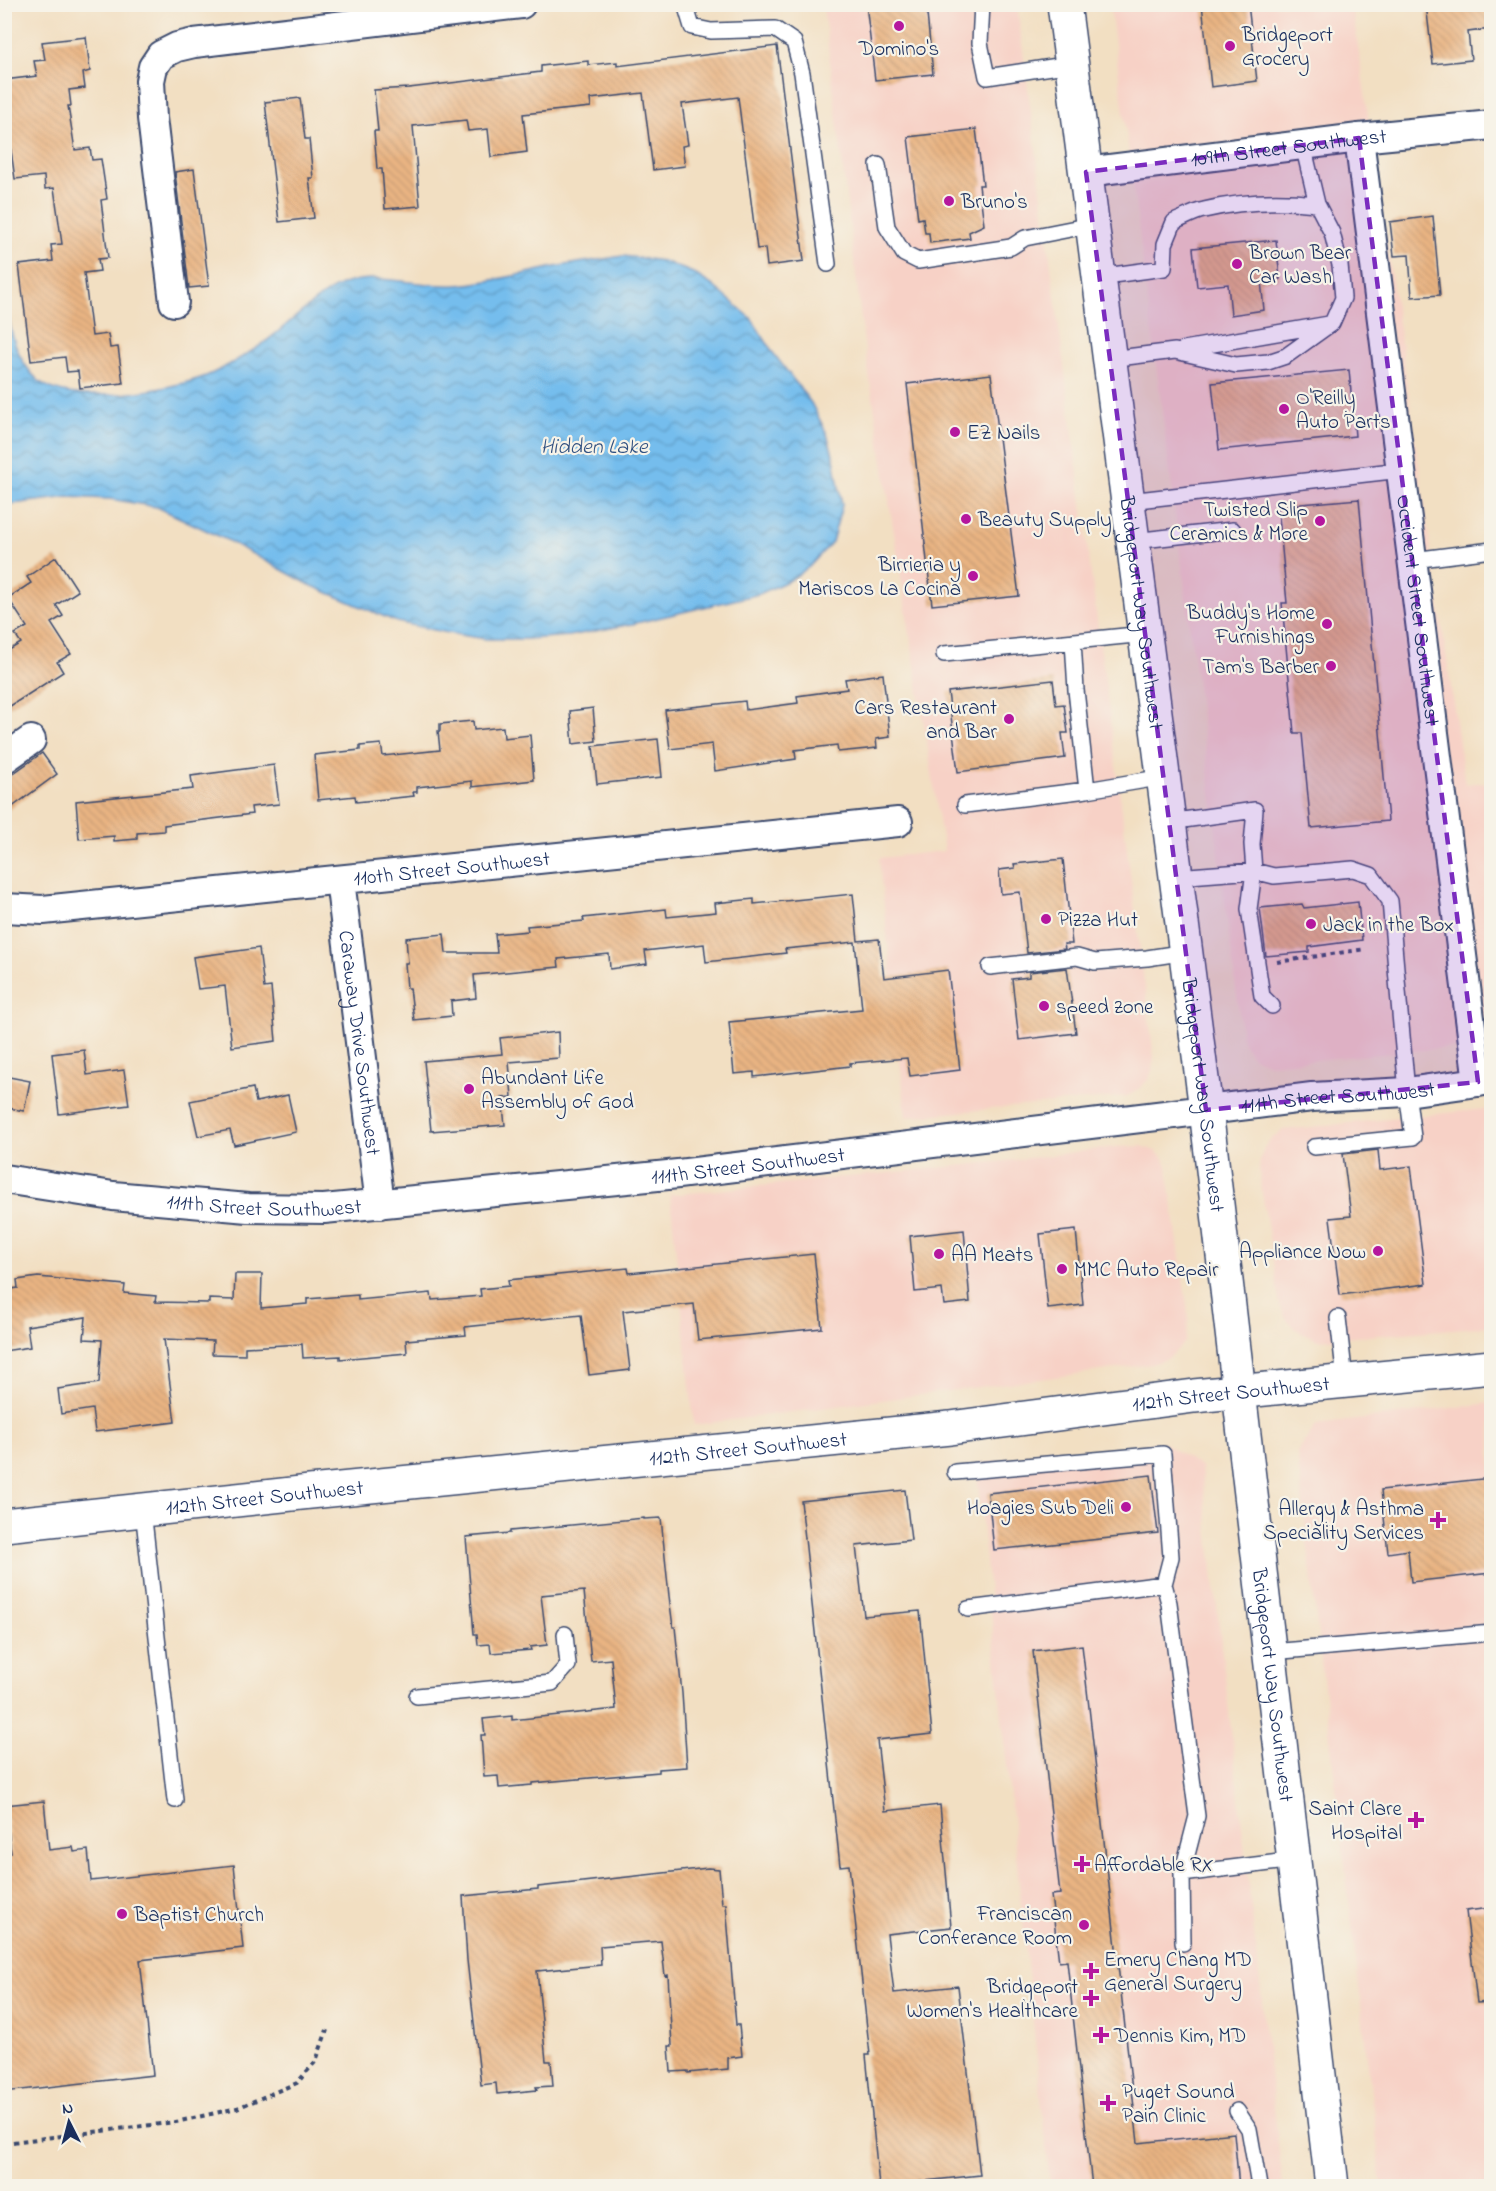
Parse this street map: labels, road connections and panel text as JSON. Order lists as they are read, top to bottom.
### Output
{
  "streets": {
    "main road": ["Bridgeport Way Southwest", "112th Street Southwest"],
    "street": [
      "109th Street Southwest",
      "Occident Street Southwest",
      "110th Street Southwest",
      "Caraway Drive Southwest",
      "111th Street Southwest"
    ]
  },
  "crossings": [
    ["109th Street Southwest", "Occident Street Southwest"],
    ["109th Street Southwest", "Bridgeport Way Southwest"],
    ["Occident Street Southwest", "111th Street Southwest"],
    ["Bridgeport Way Southwest", "111th Street Southwest"],
    ["Bridgeport Way Southwest", "112th Street Southwest"],
    ["110th Street Southwest", "Caraway Drive Southwest"],
    ["Caraway Drive Southwest", "111th Street Southwest"]
  ],
  "water": ["Hidden Lake"],
  "places": {
    "other": [
      "Domino's",
      "Bridgeport Grocery",
      "Bruno's",
      "Brown Bear Car Wash",
      "O'Reilly Auto Parts",
      "EZ Nails",
      "Beauty Supply",
      "Twisted Slip Ceramics & More",
      "Birrieria y Mariscos La Cocina",
      "Buddy's Home Furnishings",
      "Tam's Barber",
      "Cars Restaurant and Bar",
      "Pizza Hut",
      "Jack in the Box",
      "speed zone",
      "Abundant Life Assembly of God",
      "Appliance Now",
      "AA Meats",
      "MMC Auto Repair",
      "Hoagies Sub Deli",
      "Baptist Church",
      "Franciscan Conferance Room"
    ],
    "health": [
      "Allergy & Asthma Speciality Services",
      "Saint Clare Hospital",
      "Affordable RX",
      "Emery Chang MD General Surgery",
      "Bridgeport Women's Healthcare",
      "Dennis Kim, MD",
      "Puget Sound Pain Clinic"
    ]
  },
  "north": "top"
}
